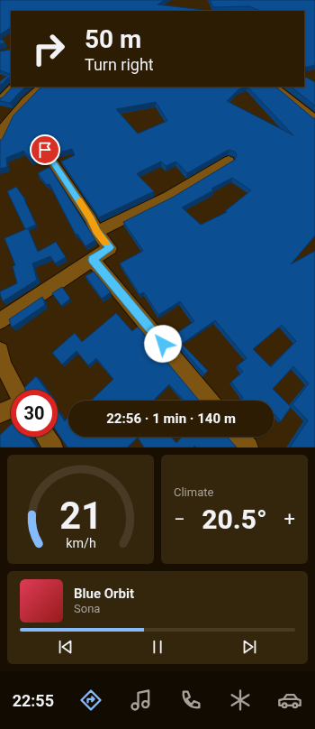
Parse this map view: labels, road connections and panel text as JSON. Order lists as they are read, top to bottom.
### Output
{
  "page": {
    "turn": ["50 m", "Turn right"],
    "limit": "30",
    "trip": "22:56 · 1 min · 140 m",
    "tile": "Climate",
    "heat": ["−", "20.5°", "+"],
    "song": ["Blue Orbit", "Sona"],
    "tabs": "22:55",
    "gauge": ["21", "km/h"]
  }
}
